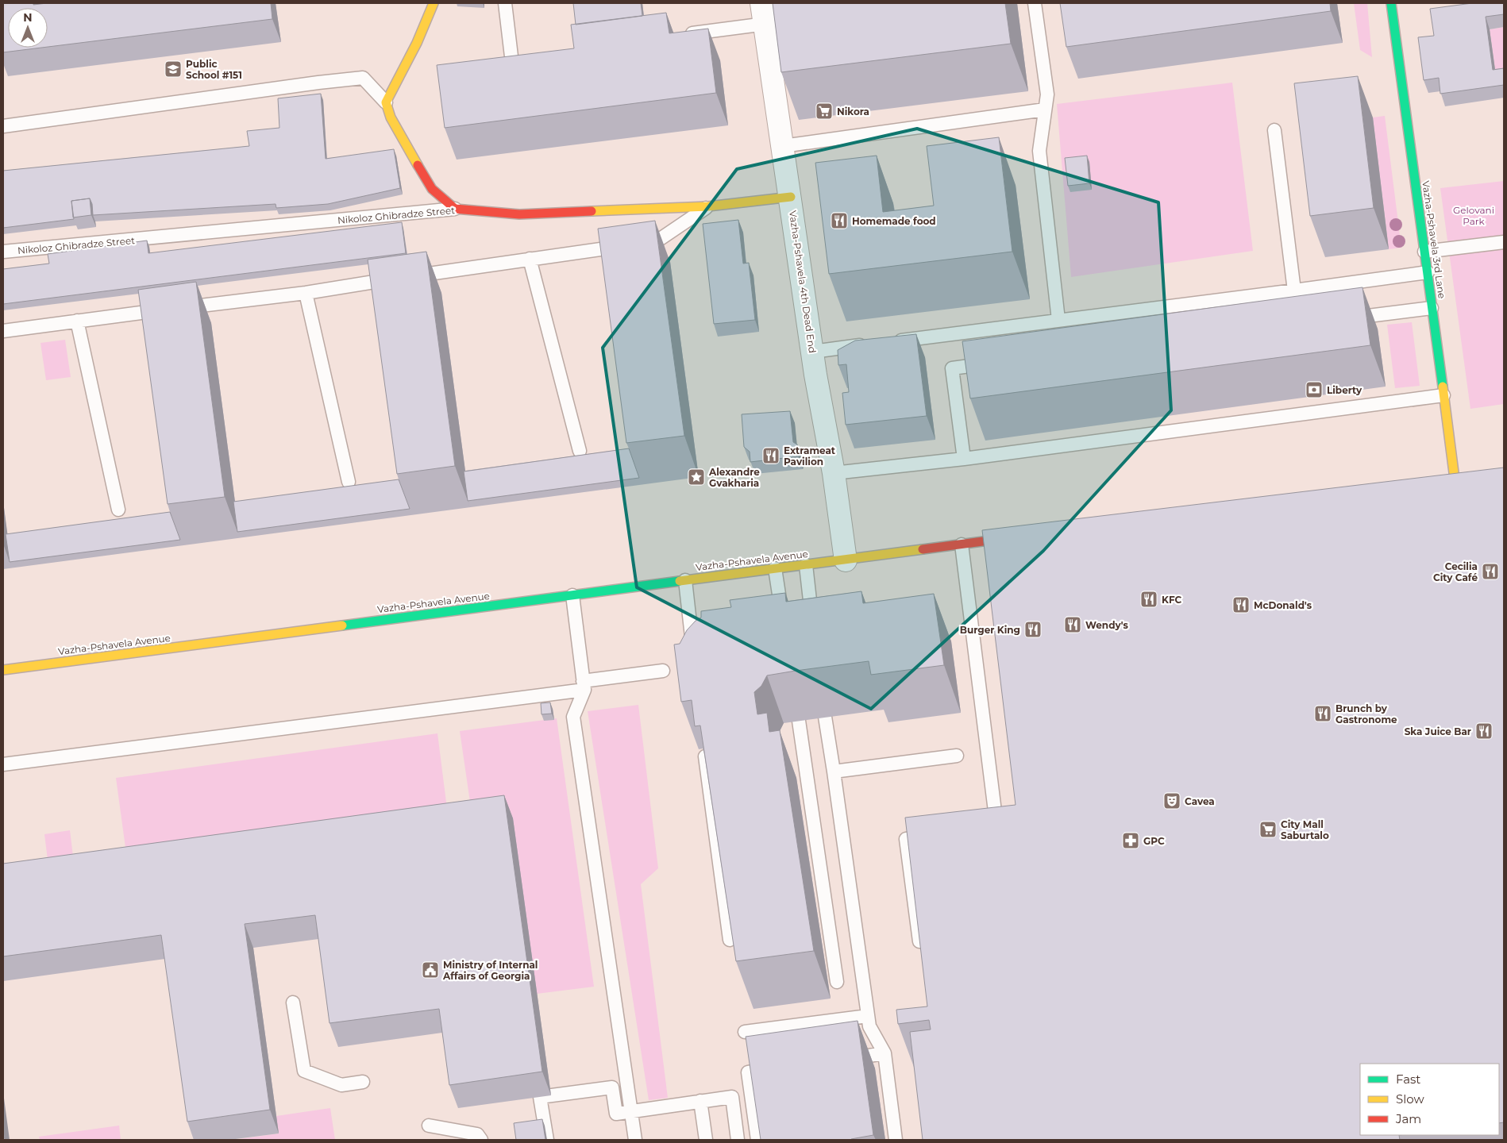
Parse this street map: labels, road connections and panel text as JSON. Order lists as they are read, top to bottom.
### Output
{
  "streets": {
    "street": [
      "Nikoloz Ghibradze Street",
      "Vazha-Pshavela 3rd Lane",
      "Vazha-Pshavela 4th Dead End",
      "Vazha-Pshavela Avenue"
    ]
  },
  "crossings": [
    ["Nikoloz Ghibradze Street", "Vazha-Pshavela 4th Dead End"],
    ["Vazha-Pshavela 4th Dead End", "Vazha-Pshavela Avenue"]
  ],
  "parks": ["Gelovani Park"],
  "places": {
    "school or university": ["Public School #151"],
    "supermarket": ["Nikora", "City Mall Saburtalo"],
    "restaurant": [
      "Homemade food",
      "Extrameat Pavilion",
      "Cecilia City Café",
      "KFC",
      "McDonald's",
      "Wendy's",
      "Burger King",
      "Brunch by Gastronome",
      "Ska Juice Bar"
    ],
    "bank": ["Liberty"],
    "place": ["Alexandre Gvakharia"],
    "theatre": ["Cavea"],
    "pharmacy": ["GPC"],
    "public building": ["Ministry of Internal Affairs of Georgia"]
  },
  "legend": ["Fast", "Slow", "Jam"],
  "north": "top"
}
